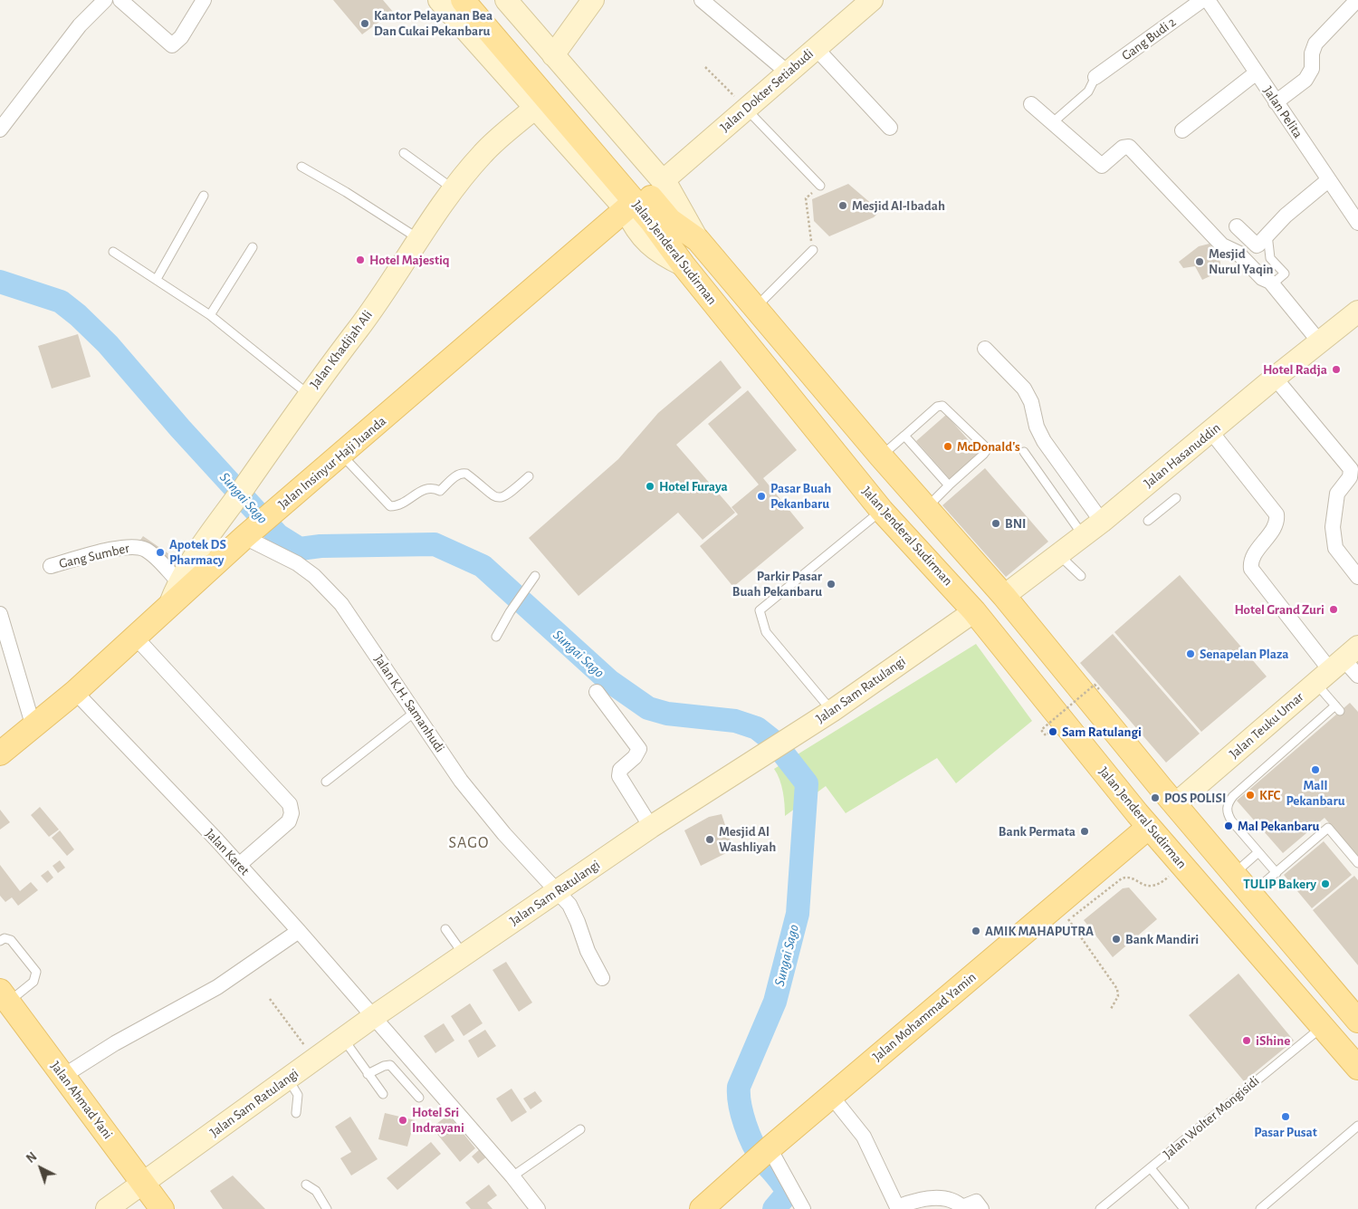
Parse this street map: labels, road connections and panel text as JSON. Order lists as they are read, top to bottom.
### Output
{
  "streets": {
    "main road": [
      "Jalan Jenderal Sudirman",
      "Jalan Insinyur Haji Juanda",
      "Jalan Mohammad Yamin",
      "Jalan Ahmad Yani"
    ],
    "street": [
      "Gang Budi 2",
      "Jalan Dokter Setiabudi",
      "Jalan Pelita",
      "Jalan Khadijah Ali",
      "Jalan Hasanuddin",
      "Gang Sumber",
      "Jalan Sam Ratulangi",
      "Jalan K.H. Samanhudi",
      "Jalan Teuku Umar",
      "Jalan Karet"
    ],
    "lane": ["Jalan Wolter Mongisidi"]
  },
  "crossings": [
    ["Jalan Jenderal Sudirman", "Jalan Hasanuddin"],
    ["Jalan Jenderal Sudirman", "Jalan Sam Ratulangi"],
    ["Jalan Jenderal Sudirman", "Jalan Teuku Umar"],
    ["Jalan Jenderal Sudirman", "Jalan Mohammad Yamin"],
    ["Jalan Jenderal Sudirman", "Jalan Wolter Mongisidi"],
    ["Jalan Khadijah Ali", "Jalan Insinyur Haji Juanda"],
    ["Jalan Khadijah Ali", "Gang Sumber"],
    ["Jalan Insinyur Haji Juanda", "Jalan K.H. Samanhudi"],
    ["Jalan Insinyur Haji Juanda", "Jalan Karet"],
    ["Jalan Sam Ratulangi", "Jalan K.H. Samanhudi"],
    ["Jalan Sam Ratulangi", "Jalan Karet"],
    ["Jalan Sam Ratulangi", "Jalan Ahmad Yani"]
  ],
  "districts": ["SAGO"],
  "water": ["Sungai Sago"],
  "places": [
    "Kantor Pelayanan Bea Dan Cukai Pekanbaru",
    "Mesjid Al-Ibadah",
    "Hotel Majestiq",
    "Mesjid Nurul Yaqin",
    "Hotel Radja",
    "McDonald's",
    "Hotel Furaya",
    "Pasar Buah Pekanbaru",
    "BNI",
    "Apotek DS Pharmacy",
    "Parkir Pasar Buah Pekanbaru",
    "Hotel Grand Zuri",
    "Senapelan Plaza",
    "Sam Ratulangi",
    "Mall Pekanbaru",
    "KFC",
    "POS POLISI",
    "Mal Pekanbaru",
    "Bank Permata",
    "Mesjid Al Washliyah",
    "TULIP Bakery",
    "AMIK MAHAPUTRA",
    "Bank Mandiri",
    "iShine",
    "Pasar Pusat",
    "Hotel Sri Indrayani"
  ],
  "north": "top left"
}
